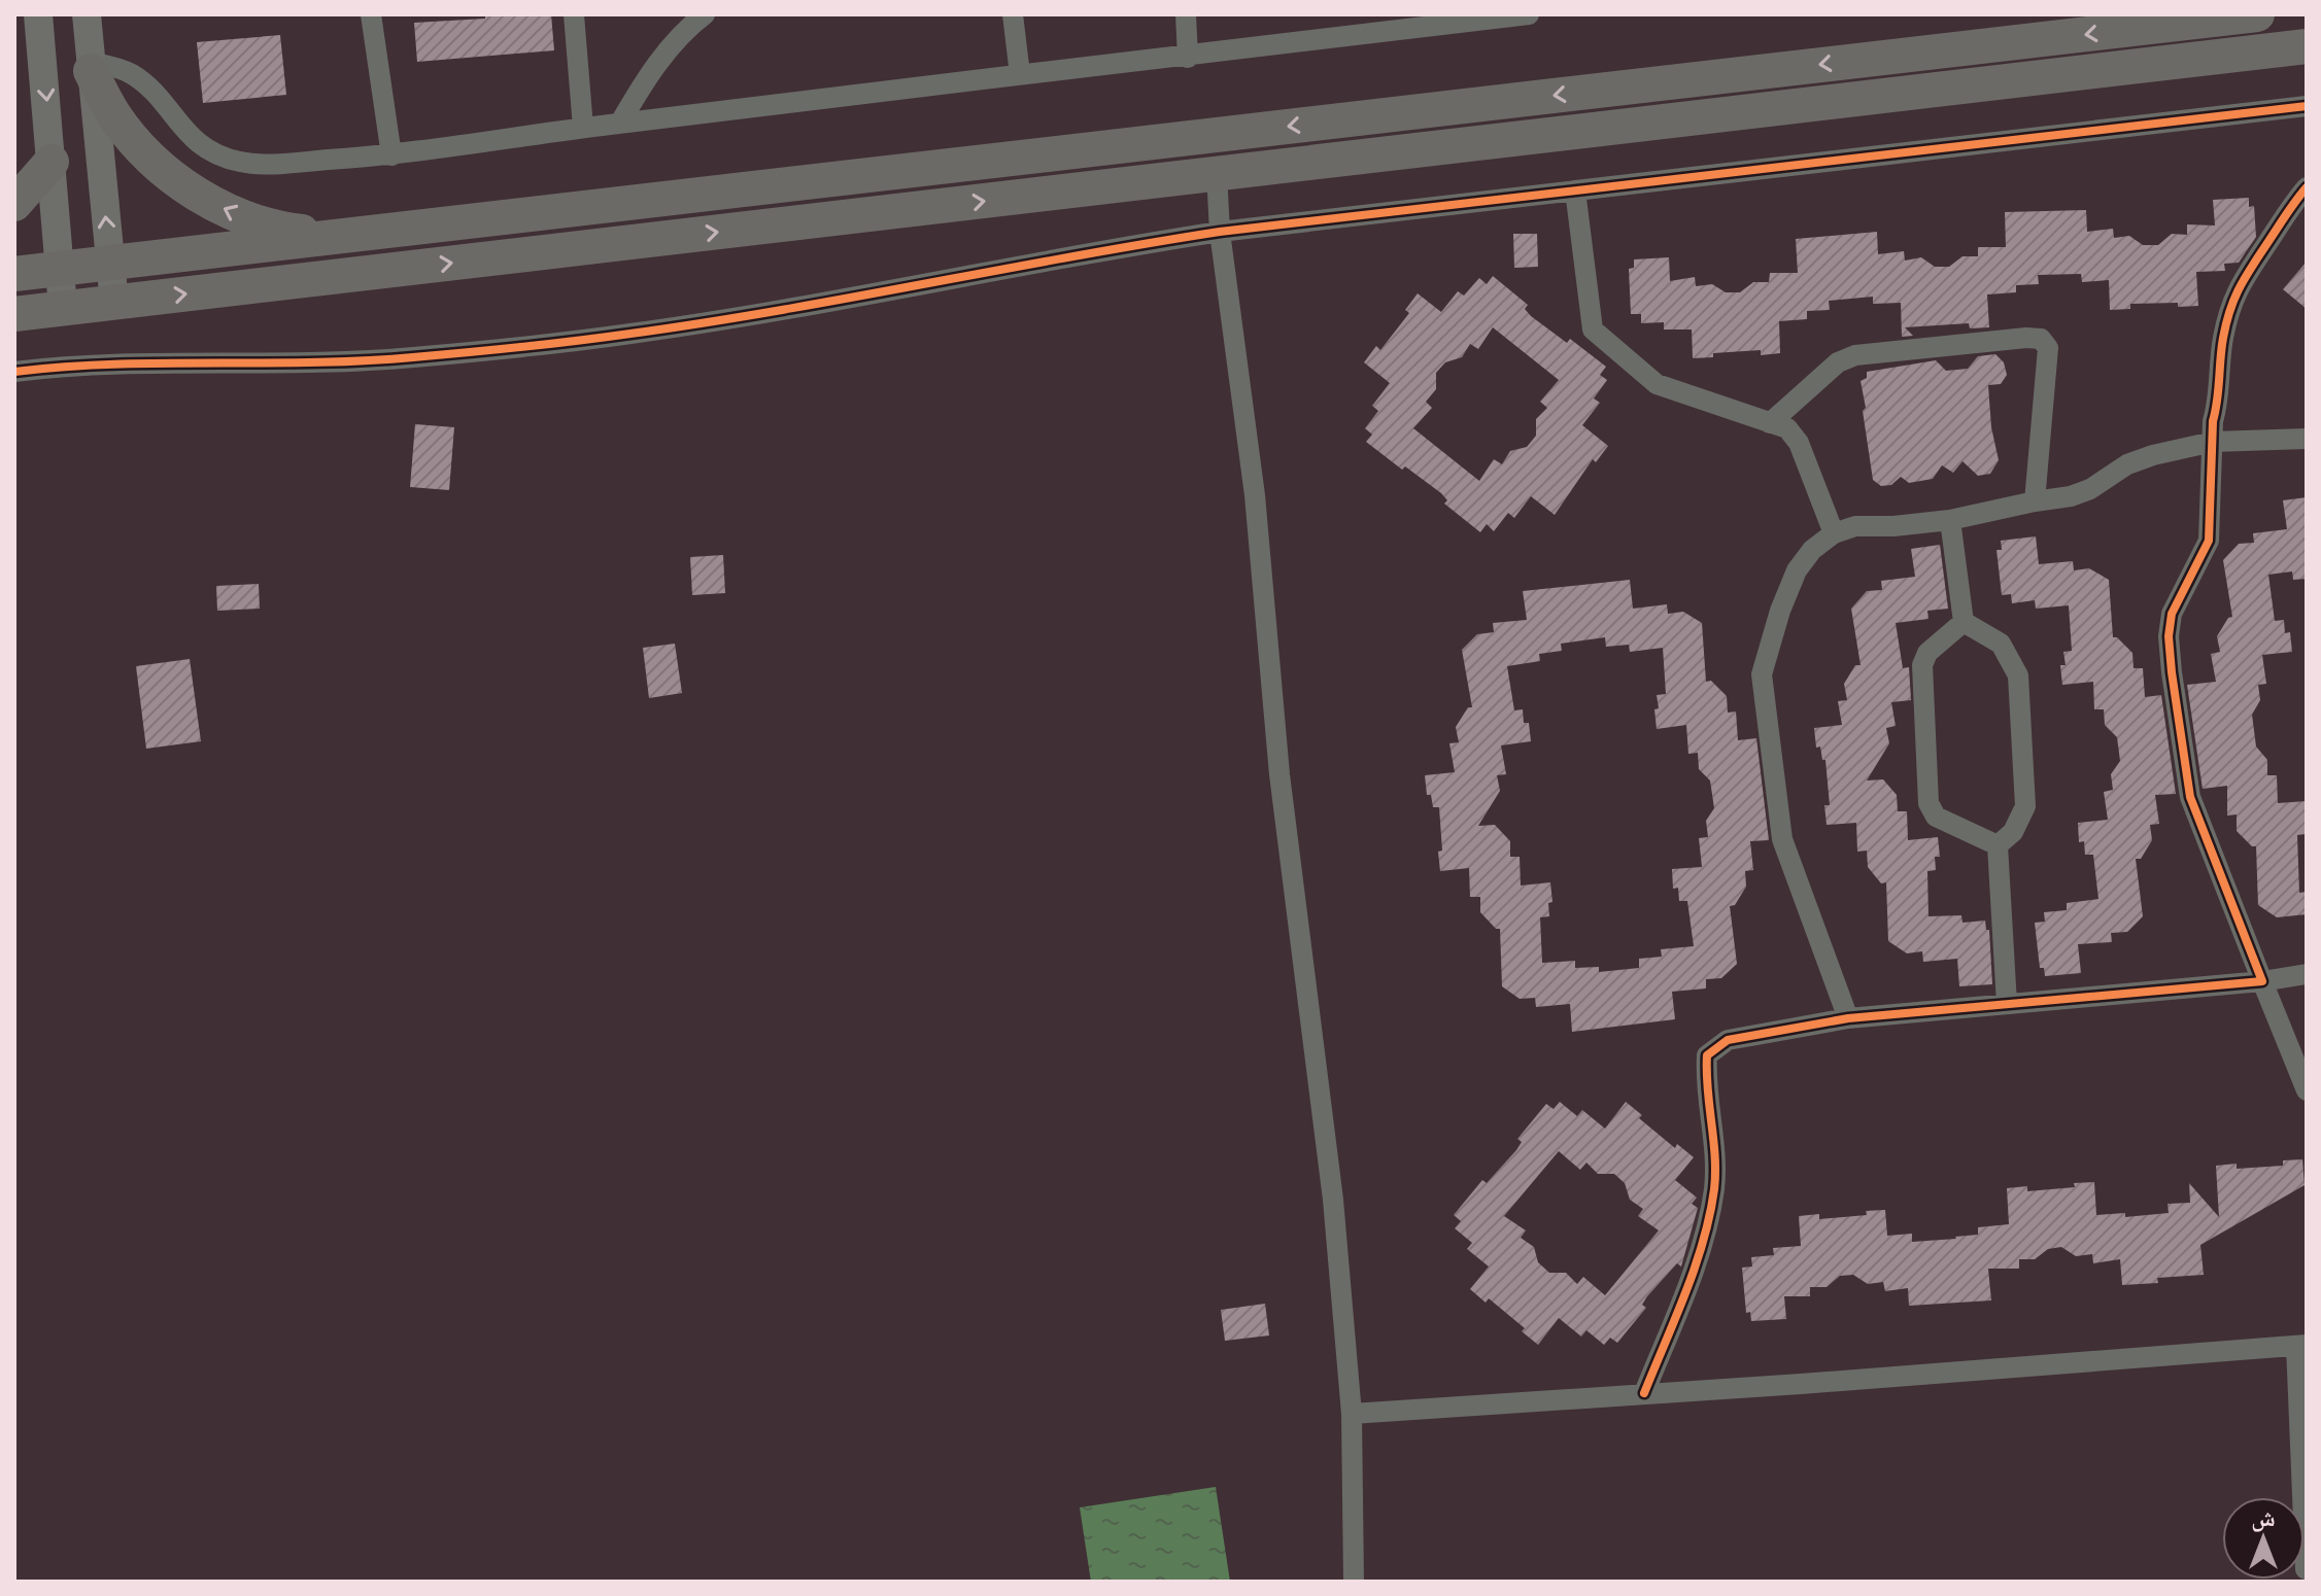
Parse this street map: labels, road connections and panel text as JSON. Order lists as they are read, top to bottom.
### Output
{
  "north": "top"
}
